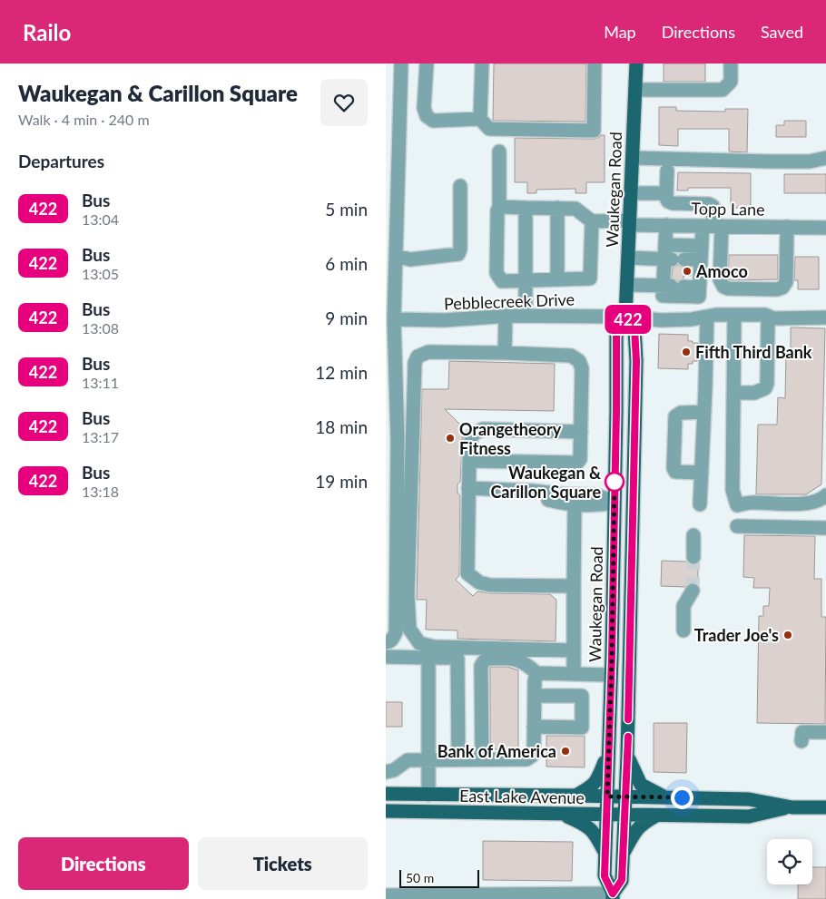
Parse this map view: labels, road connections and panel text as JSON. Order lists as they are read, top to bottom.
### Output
{
  "streets": {
    "main road": ["Waukegan Road", "East Lake Avenue"],
    "street": ["Topp Lane", "Pebblecreek Drive"]
  },
  "crossings": [
    ["Waukegan Road", "Topp Lane"],
    ["Waukegan Road", "Pebblecreek Drive"],
    ["Waukegan Road", "East Lake Avenue"]
  ],
  "places": [
    "Amoco",
    "Fifth Third Bank",
    "Orangetheory Fitness",
    "Waukegan & Carillon Square",
    "Trader Joe's",
    "Bank of America"
  ],
  "lines": ["bus line 422"],
  "scale_bar": "50 m",
  "page": {
    "header": "Railo",
    "nav": ["Map", "Directions", "Saved"],
    "heading": [
      ["Waukegan & Carillon Square", "Walk · 4 min · 240 m"],
      "Departures"
    ],
    "on_map": "422",
    "list": [
      {
        "mark": "422",
        "name": "Bus",
        "note": "13:04",
        "value": "5 min"
      },
      {
        "mark": "422",
        "name": "Bus",
        "note": "13:05",
        "value": "6 min"
      },
      {
        "mark": "422",
        "name": "Bus",
        "note": "13:08",
        "value": "9 min"
      },
      {
        "mark": "422",
        "name": "Bus",
        "note": "13:11",
        "value": "12 min"
      },
      {
        "mark": "422",
        "name": "Bus",
        "note": "13:17",
        "value": "18 min"
      },
      {
        "mark": "422",
        "name": "Bus",
        "note": "13:18",
        "value": "19 min"
      }
    ],
    "buttons": ["Directions", "Tickets"],
    "scale": "50 m"
  }
}
